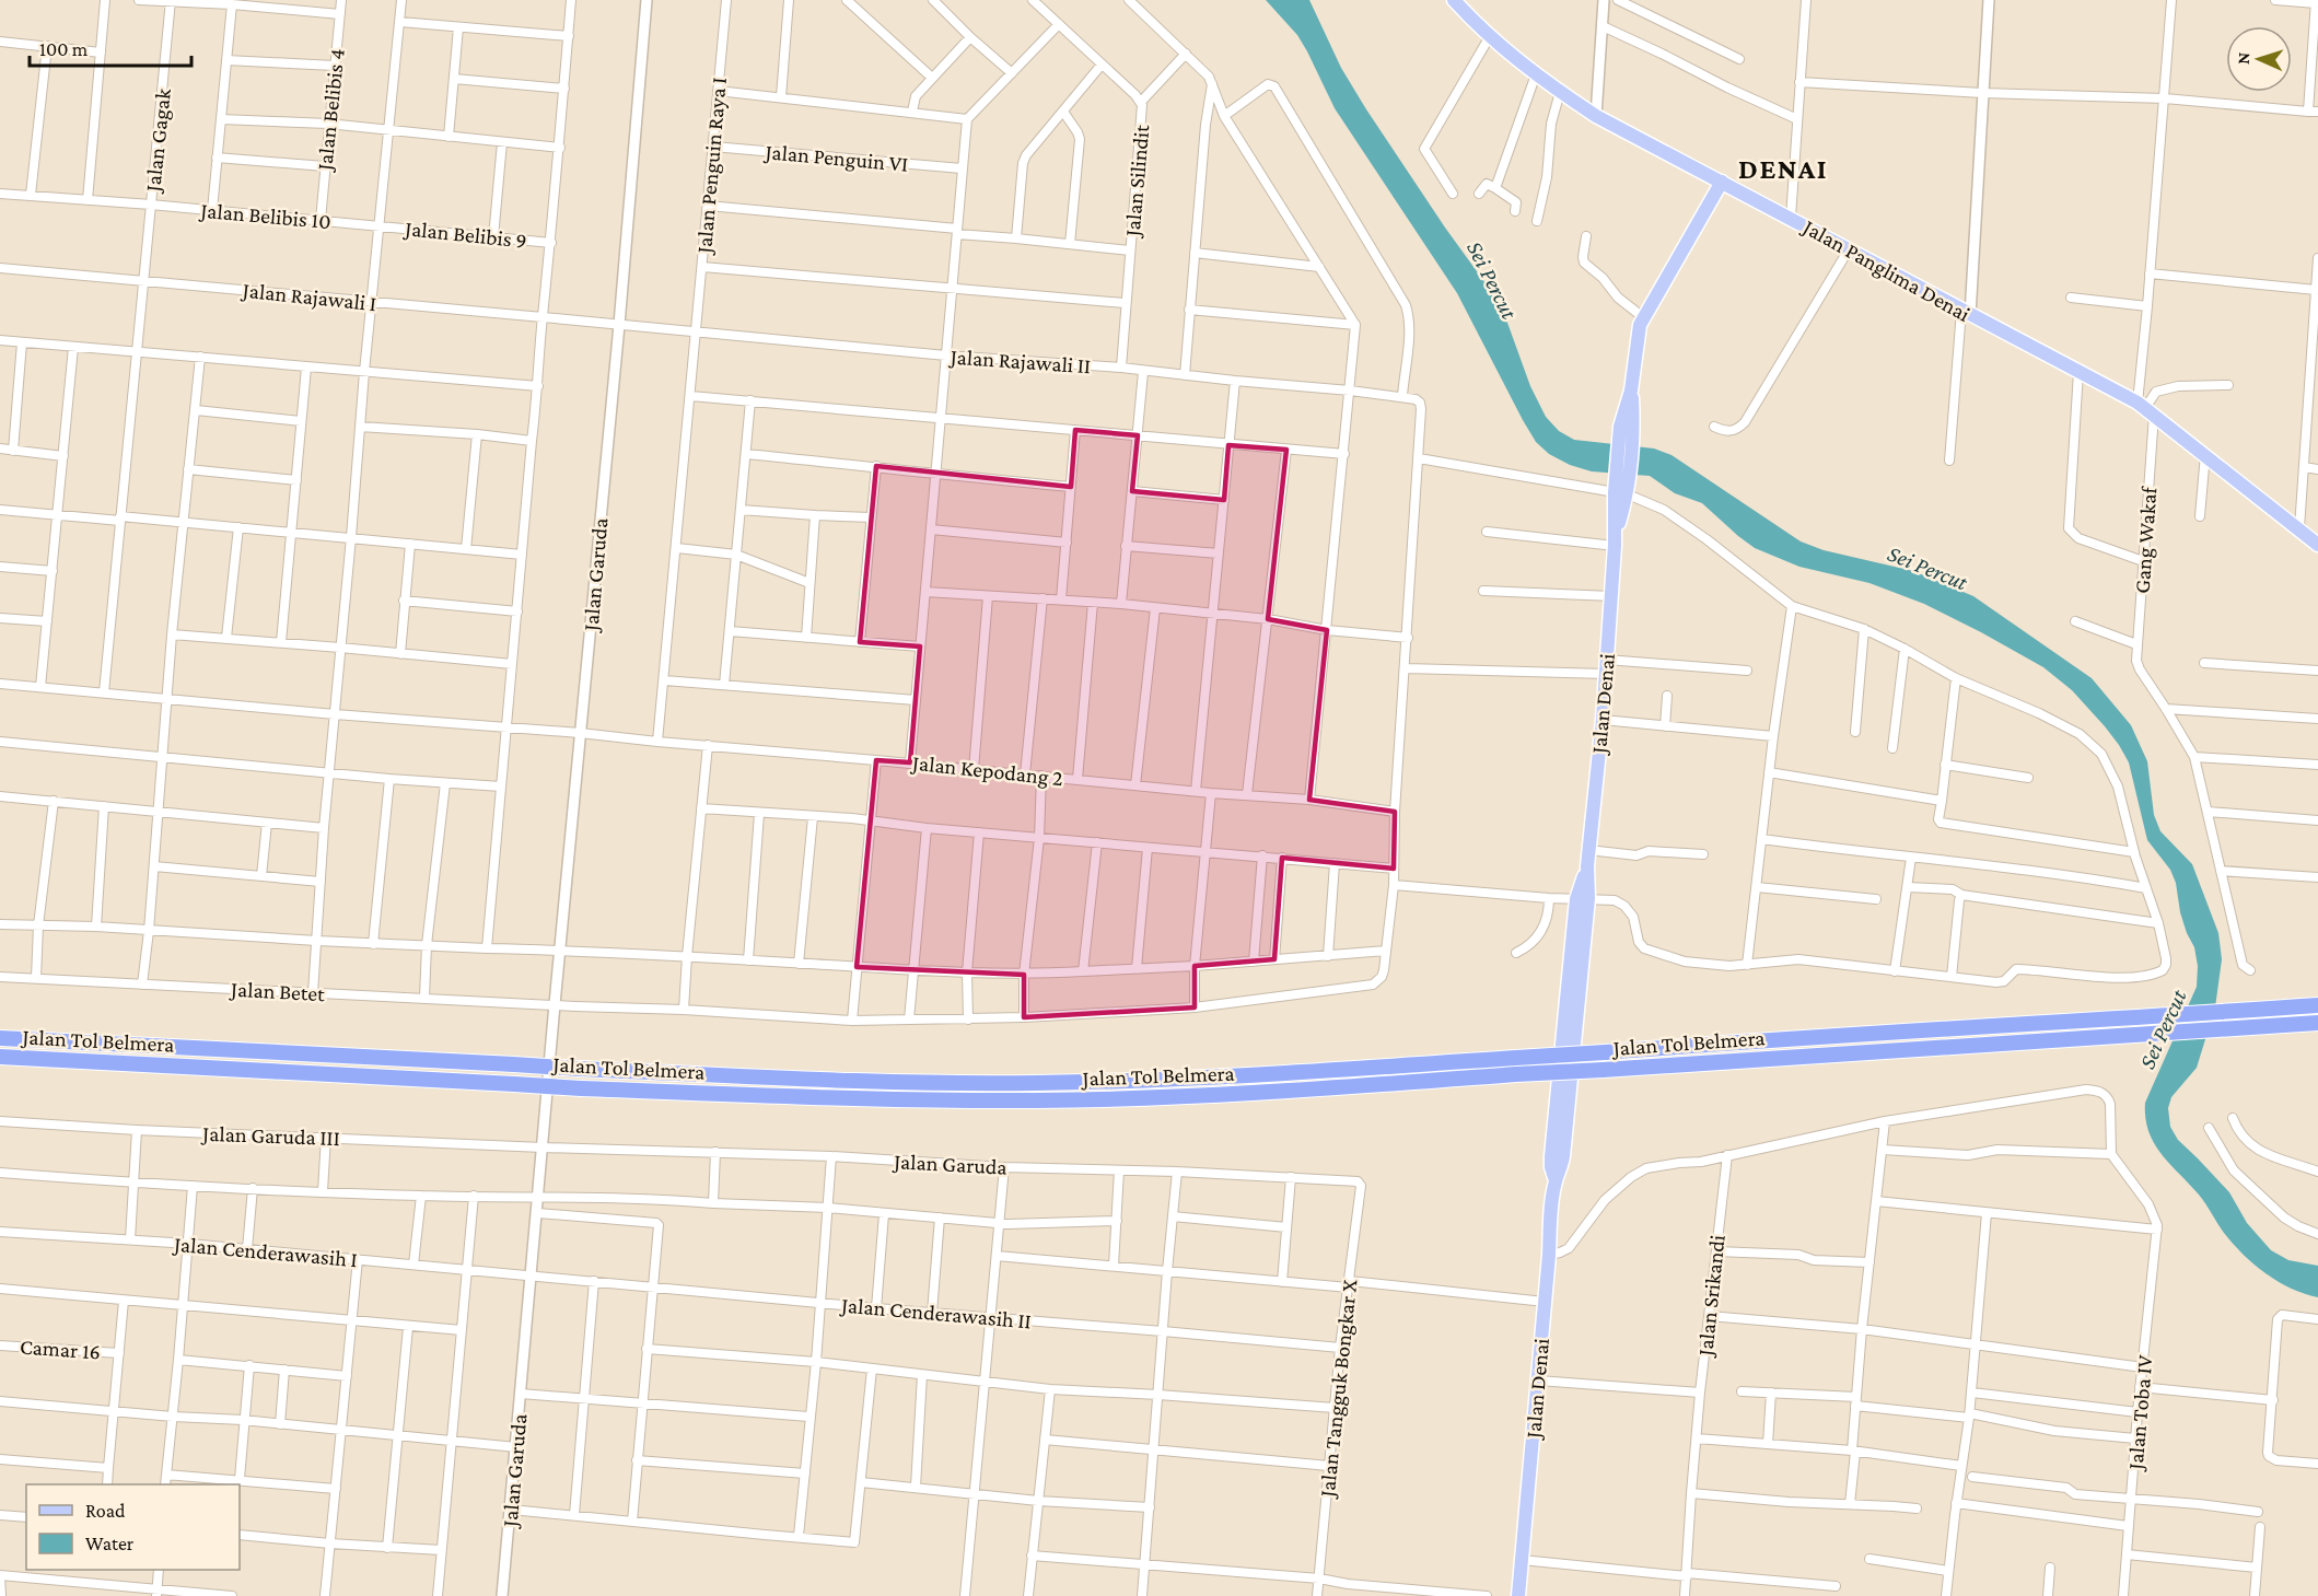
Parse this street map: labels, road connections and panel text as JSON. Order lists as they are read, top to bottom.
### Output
{
  "streets": {
    "highway": ["Jalan Tol Belmera"],
    "main road": ["Jalan Panglima Denai", "Jalan Denai"],
    "street": [
      "Jalan Belibis 4",
      "Jalan Gagak",
      "Jalan Penguin VI",
      "Jalan Penguin Raya I",
      "Jalan Silindit",
      "Jalan Belibis 10",
      "Jalan Belibis 9",
      "Jalan Rajawali I",
      "Jalan Rajawali II",
      "Gang Wakaf",
      "Jalan Garuda",
      "Jalan Kepodang 2",
      "Jalan Betet",
      "Jalan Garuda III",
      "Jalan Cenderawasih I",
      "Jalan Srikandi",
      "Jalan Cenderawasih II",
      "Camar 16",
      "Jalan Tangguk Bongkar X",
      "Jalan Toba IV"
    ]
  },
  "crossings": [
    ["Jalan Belibis 4", "Jalan Belibis 10"],
    ["Jalan Gagak", "Jalan Belibis 10"],
    ["Jalan Gagak", "Jalan Rajawali I"],
    ["Jalan Gagak", "Jalan Kepodang 2"],
    ["Jalan Penguin VI", "Jalan Penguin Raya I"],
    ["Jalan Penguin Raya I", "Jalan Rajawali II"],
    ["Jalan Penguin Raya I", "Jalan Kepodang 2"],
    ["Jalan Silindit", "Jalan Rajawali II"],
    ["Jalan Belibis 10", "Jalan Belibis 9"],
    ["Jalan Panglima Denai", "Gang Wakaf"],
    ["Jalan Panglima Denai", "Jalan Denai"],
    ["Jalan Rajawali I", "Jalan Rajawali II"],
    ["Jalan Rajawali I", "Jalan Garuda"],
    ["Jalan Rajawali II", "Jalan Garuda"],
    ["Jalan Rajawali II", "Jalan Betet"],
    ["Jalan Garuda", "Jalan Kepodang 2"],
    ["Jalan Garuda", "Jalan Betet"],
    ["Jalan Garuda", "Jalan Garuda III"],
    ["Jalan Garuda", "Jalan Cenderawasih I"],
    ["Jalan Garuda", "Jalan Cenderawasih II"],
    ["Jalan Garuda", "Jalan Tangguk Bongkar X"],
    ["Jalan Kepodang 2", "Jalan Betet"],
    ["Jalan Cenderawasih I", "Jalan Cenderawasih II"],
    ["Jalan Cenderawasih II", "Jalan Tangguk Bongkar X"]
  ],
  "districts": ["DENAI"],
  "water": ["Sei Percut"],
  "legend": ["Road", "Water"],
  "scale_bar": "100 m",
  "north": "left"
}
